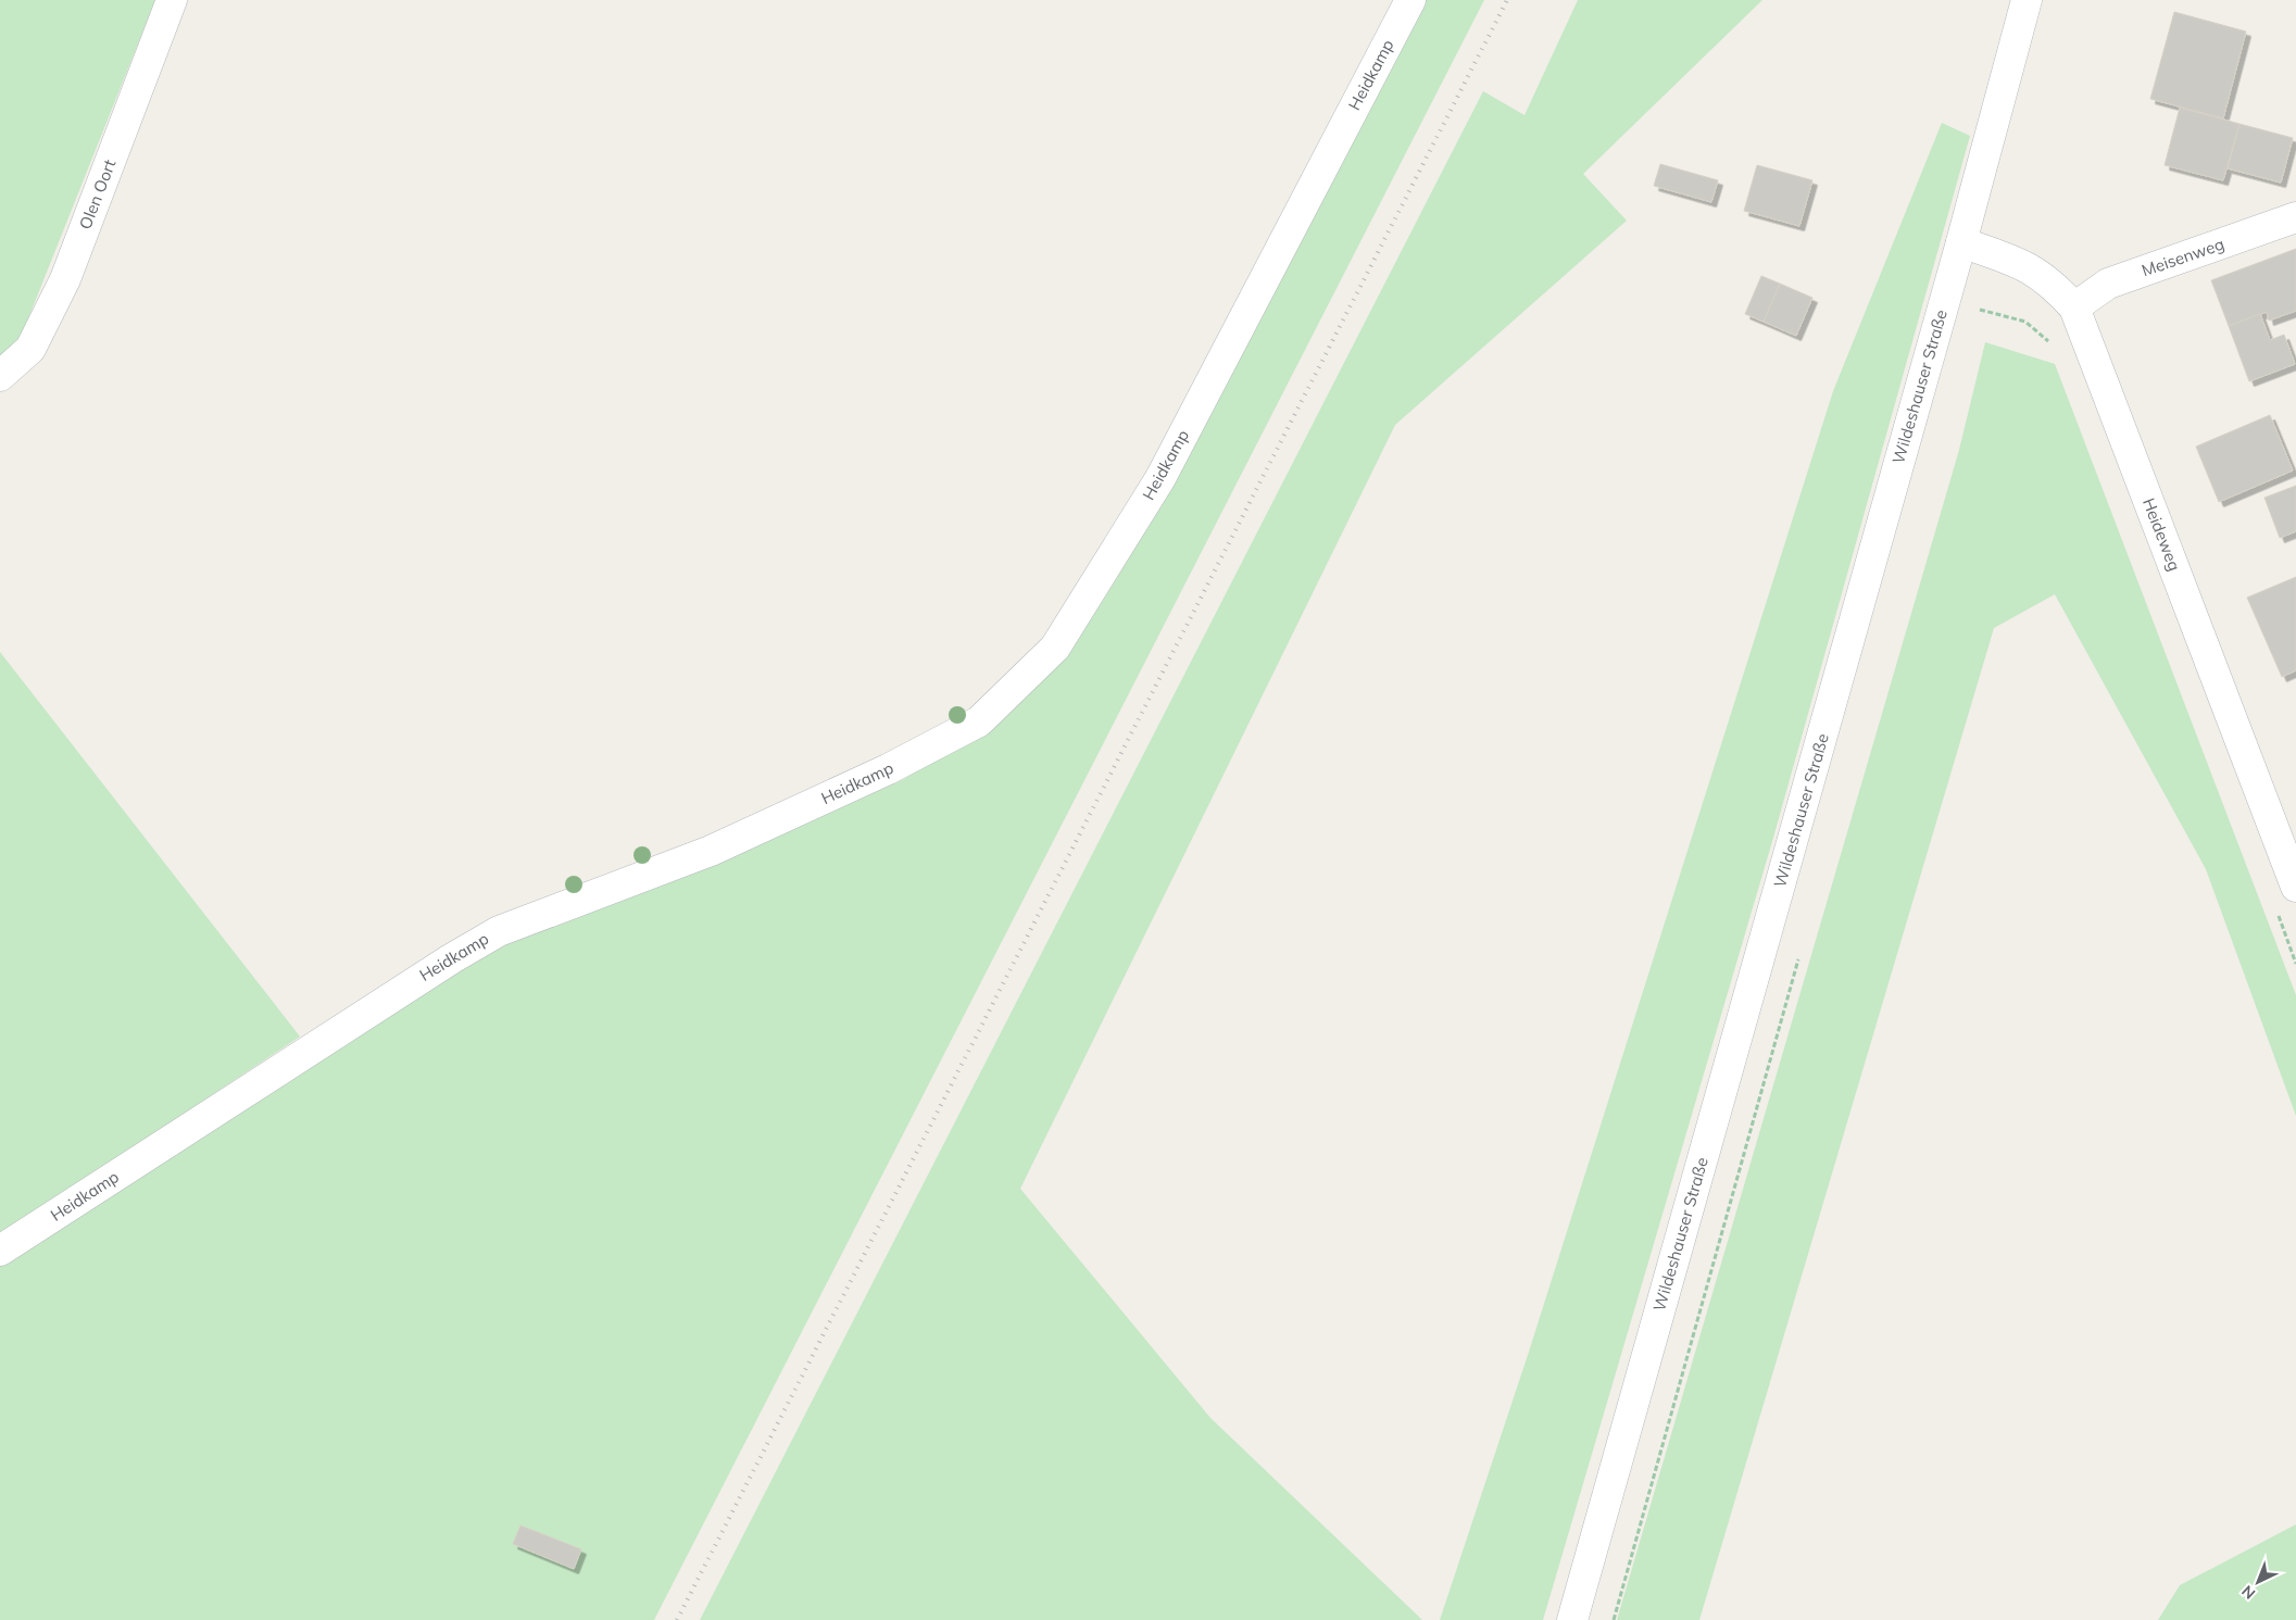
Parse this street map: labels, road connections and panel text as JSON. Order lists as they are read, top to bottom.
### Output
{
  "streets": {
    "street": [
      "Heidkamp",
      "Olen Oort",
      "Meisenweg",
      "Wildeshauser Straße",
      "Heideweg"
    ]
  },
  "crossings": [
    ["Meisenweg", "Heideweg"],
    ["Wildeshauser Straße", "Heideweg"]
  ],
  "north": "bottom left"
}
